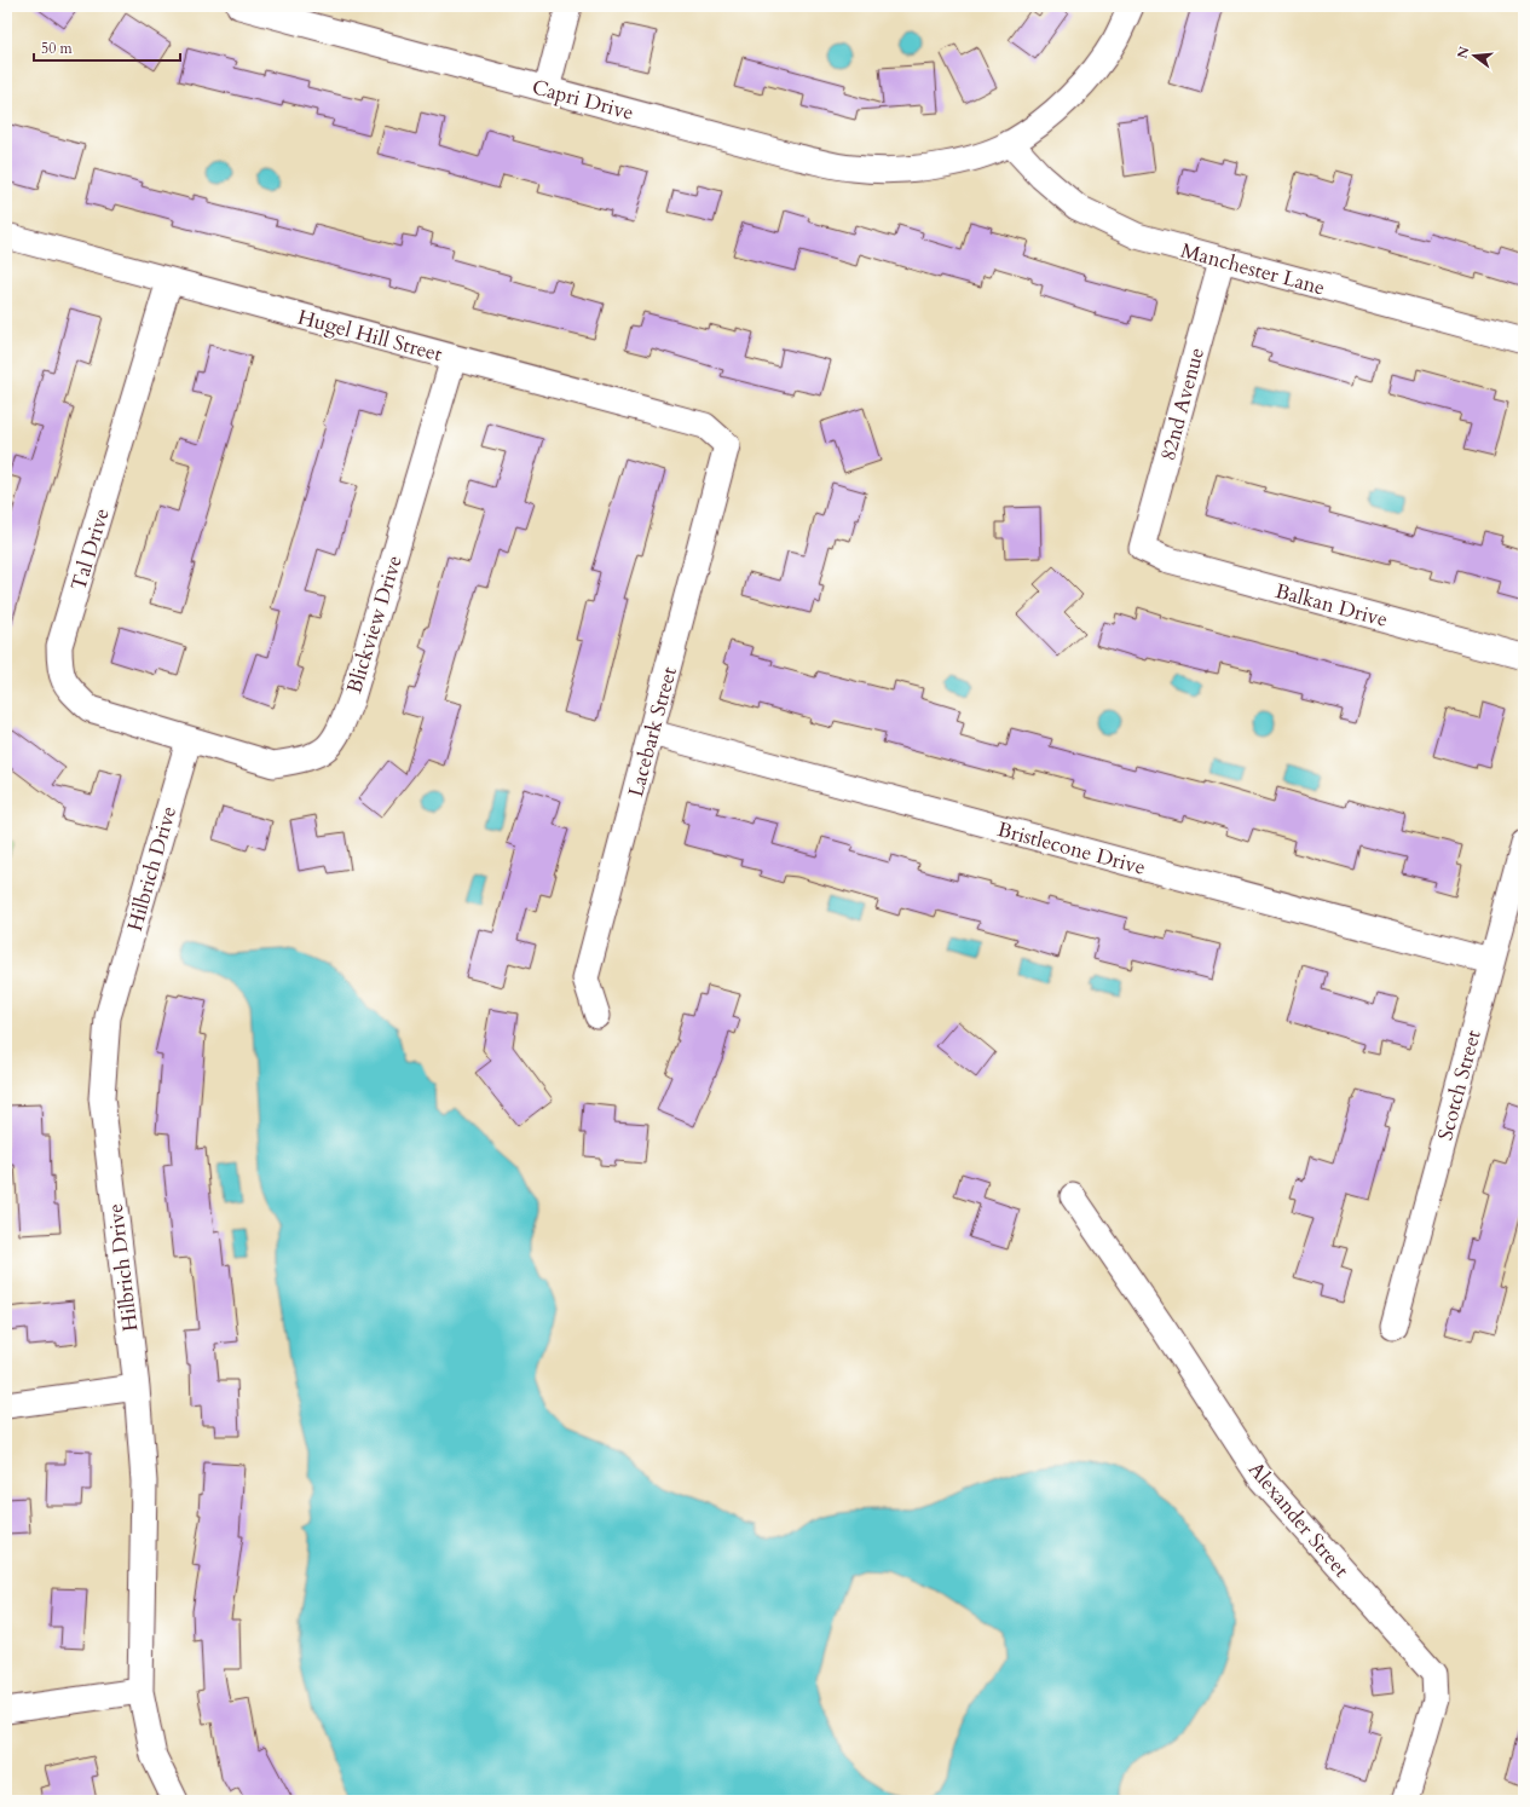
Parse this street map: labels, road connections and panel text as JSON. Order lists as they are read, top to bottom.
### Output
{
  "streets": {
    "street": [
      "Capri Drive",
      "Manchester Lane",
      "Hugel Hill Street",
      "82nd Avenue",
      "Tal Drive",
      "Balkan Drive",
      "Blickview Drive",
      "Lacebark Street",
      "Bristlecone Drive",
      "Hilbrich Drive",
      "Scotch Street",
      "Alexander Street"
    ]
  },
  "crossings": [
    ["Capri Drive", "Manchester Lane"],
    ["Manchester Lane", "82nd Avenue"],
    ["Hugel Hill Street", "Tal Drive"],
    ["Hugel Hill Street", "Blickview Drive"],
    ["Hugel Hill Street", "Lacebark Street"],
    ["82nd Avenue", "Balkan Drive"],
    ["Tal Drive", "Blickview Drive"],
    ["Tal Drive", "Hilbrich Drive"],
    ["Blickview Drive", "Hilbrich Drive"],
    ["Lacebark Street", "Bristlecone Drive"],
    ["Bristlecone Drive", "Scotch Street"]
  ],
  "scale_bar": "50 m",
  "north": "left"
}
